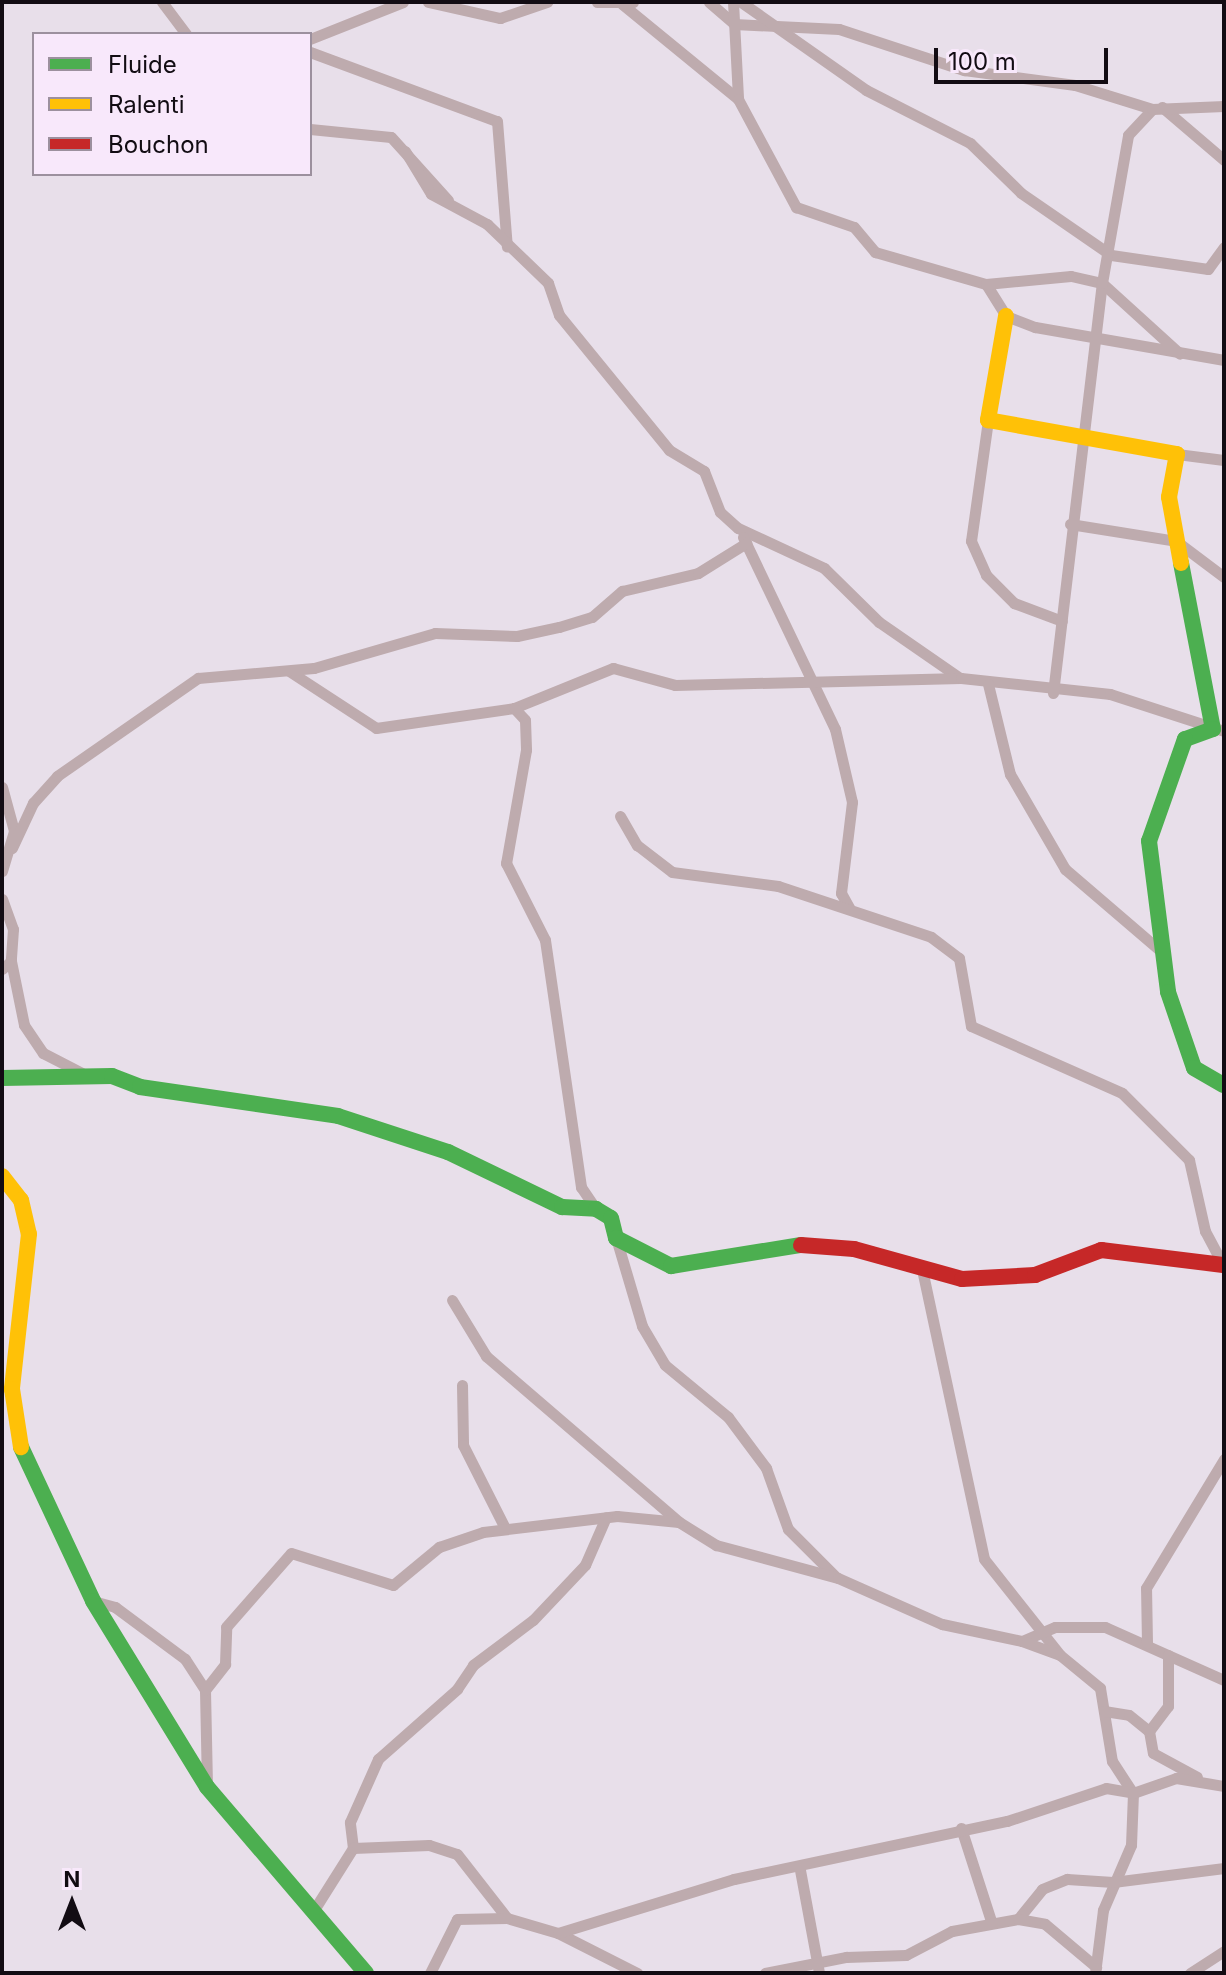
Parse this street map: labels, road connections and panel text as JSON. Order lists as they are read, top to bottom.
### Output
{
  "legend": ["Fluide", "Ralenti", "Bouchon"],
  "scale_bar": "100 m",
  "north": "top"
}
